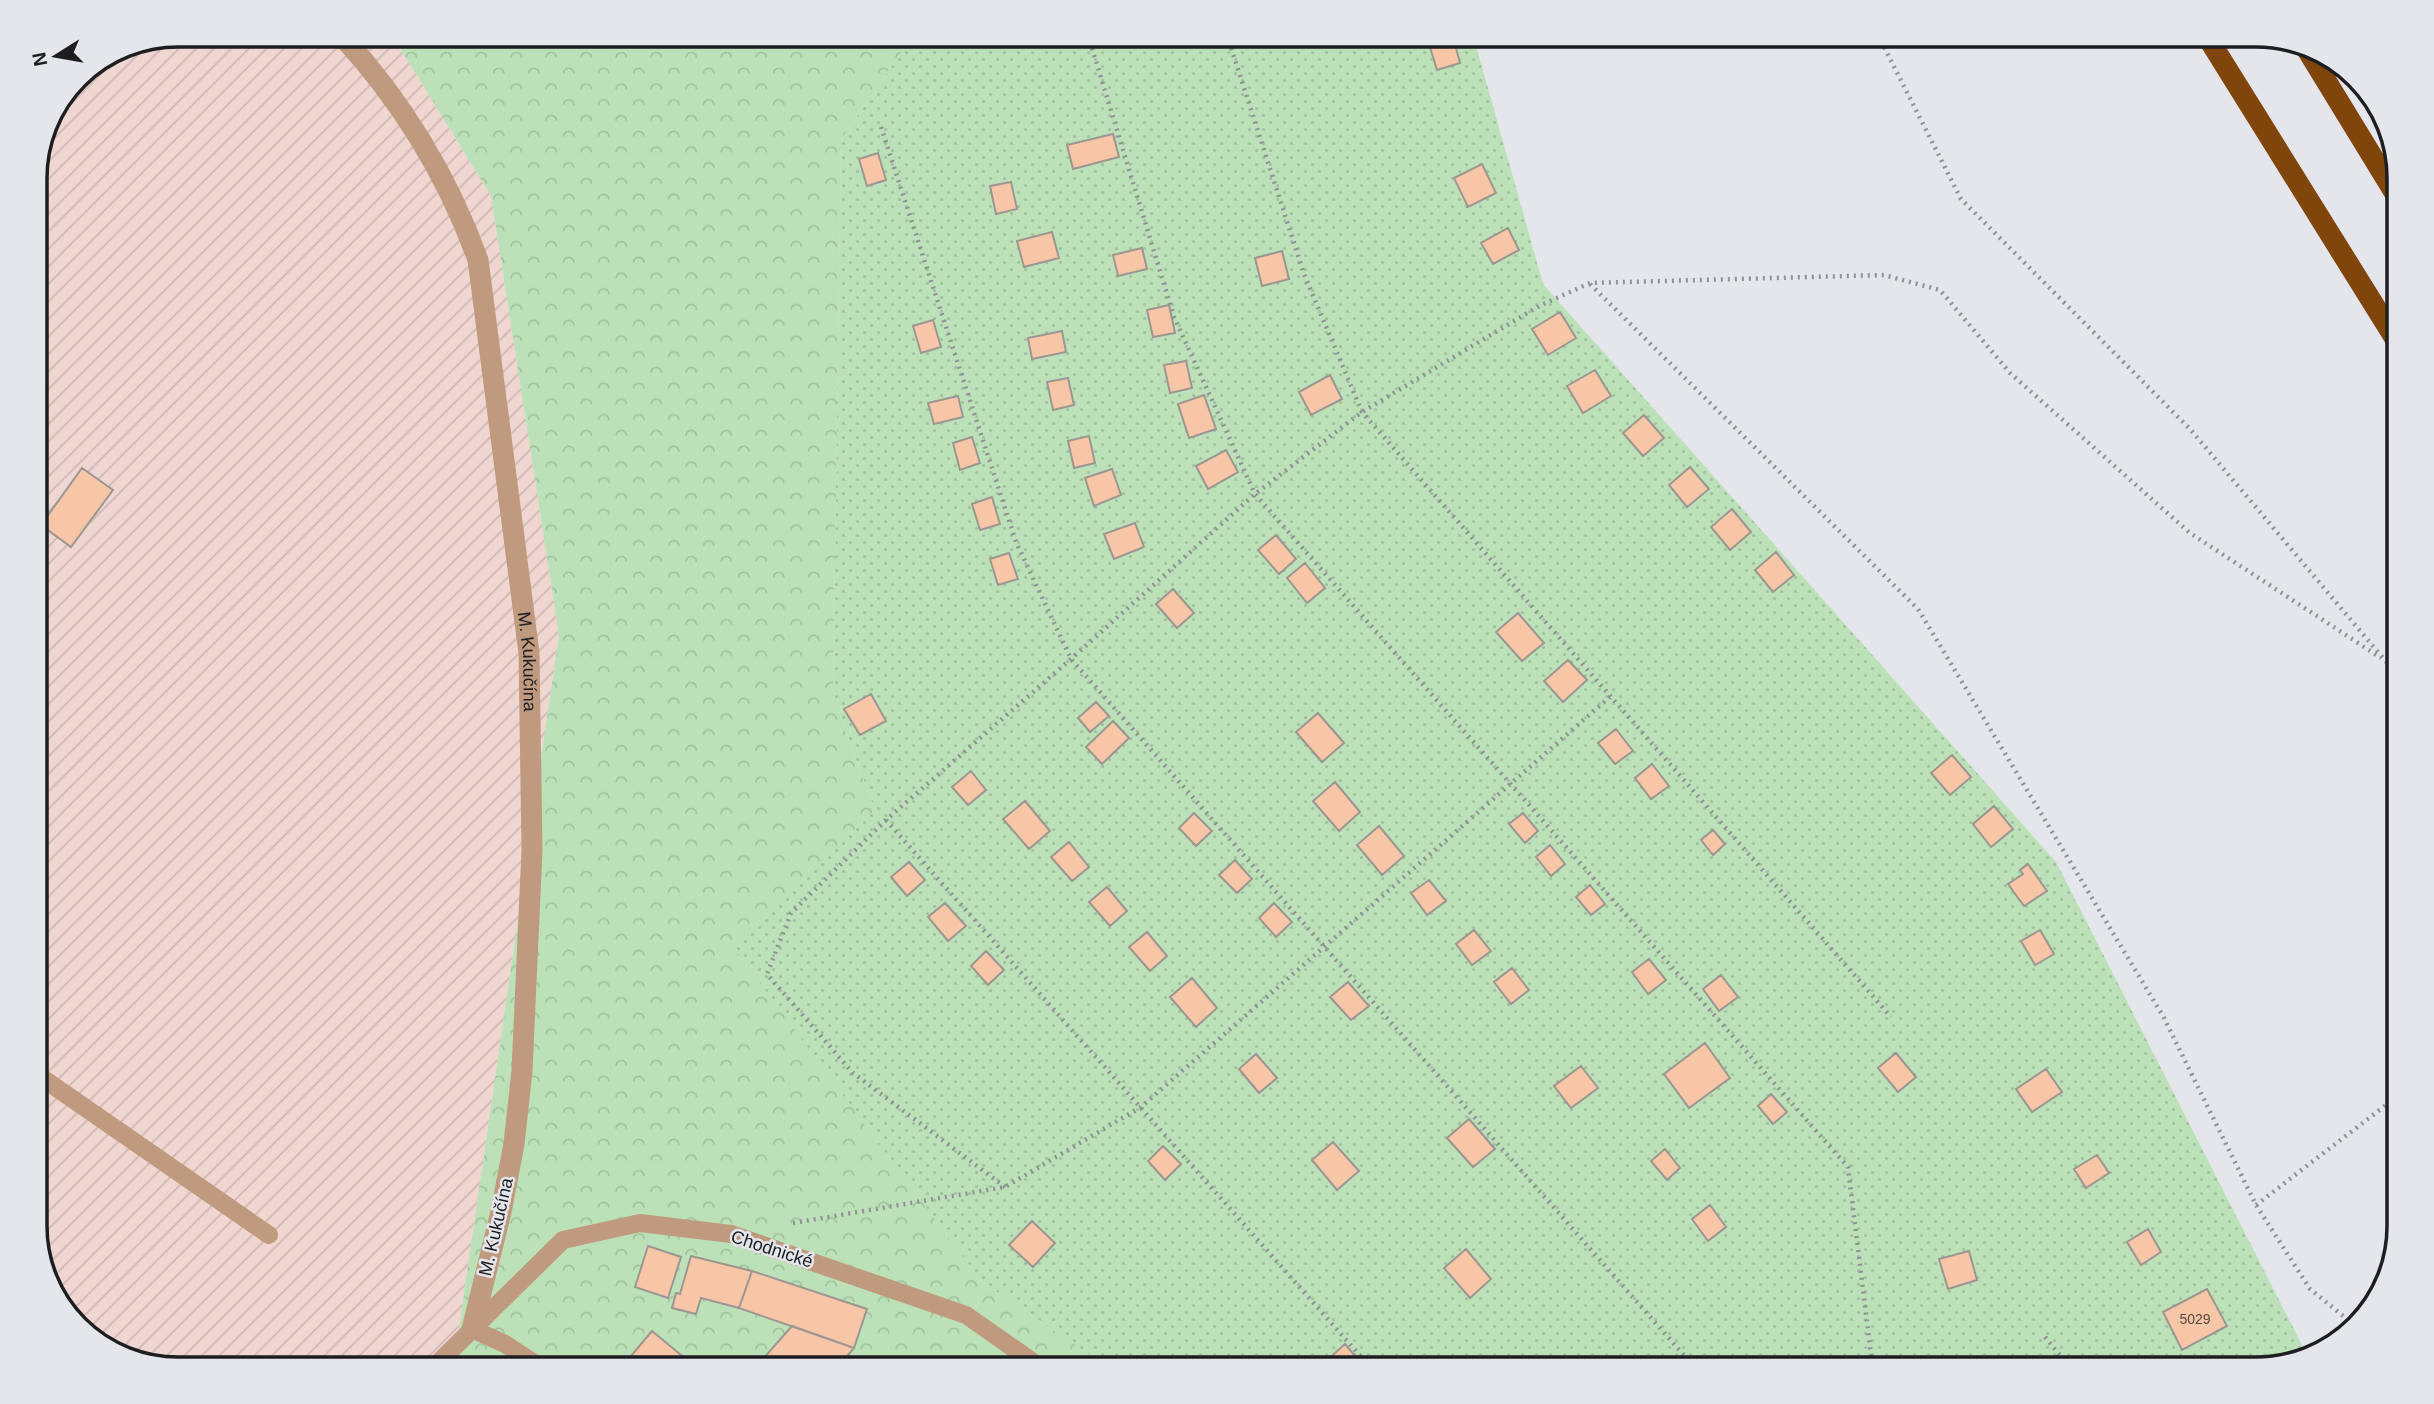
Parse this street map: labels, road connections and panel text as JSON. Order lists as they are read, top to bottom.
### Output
{
  "streets": {
    "street": ["M. Kukučína"],
    "lane": ["Chodnické"]
  },
  "crossings": [
    ["M. Kukučína", "Chodnické"]
  ],
  "house_numbers": ["5029"],
  "north": "left"
}
